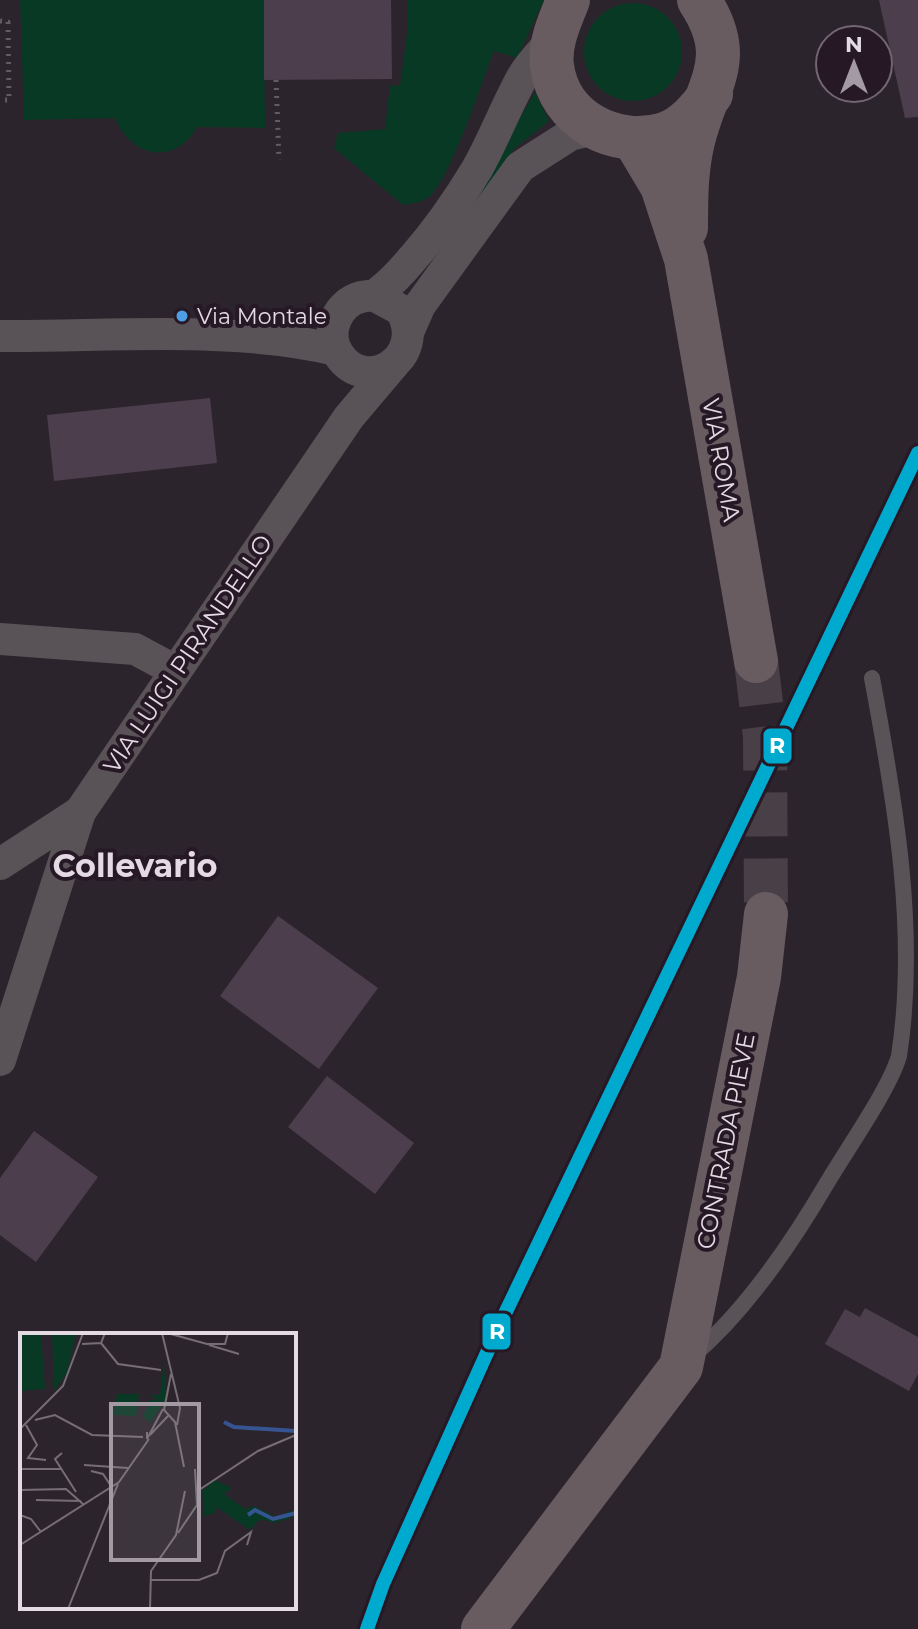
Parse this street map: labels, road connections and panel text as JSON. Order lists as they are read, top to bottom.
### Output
{
  "streets": {
    "main road": ["VIA ROMA", "CONTRADA PIEVE"],
    "street": ["VIA LUIGI PIRANDELLO"]
  },
  "districts": ["Collevario"],
  "places": ["Via Montale"],
  "lines": ["transit line R"],
  "north": "top"
}
